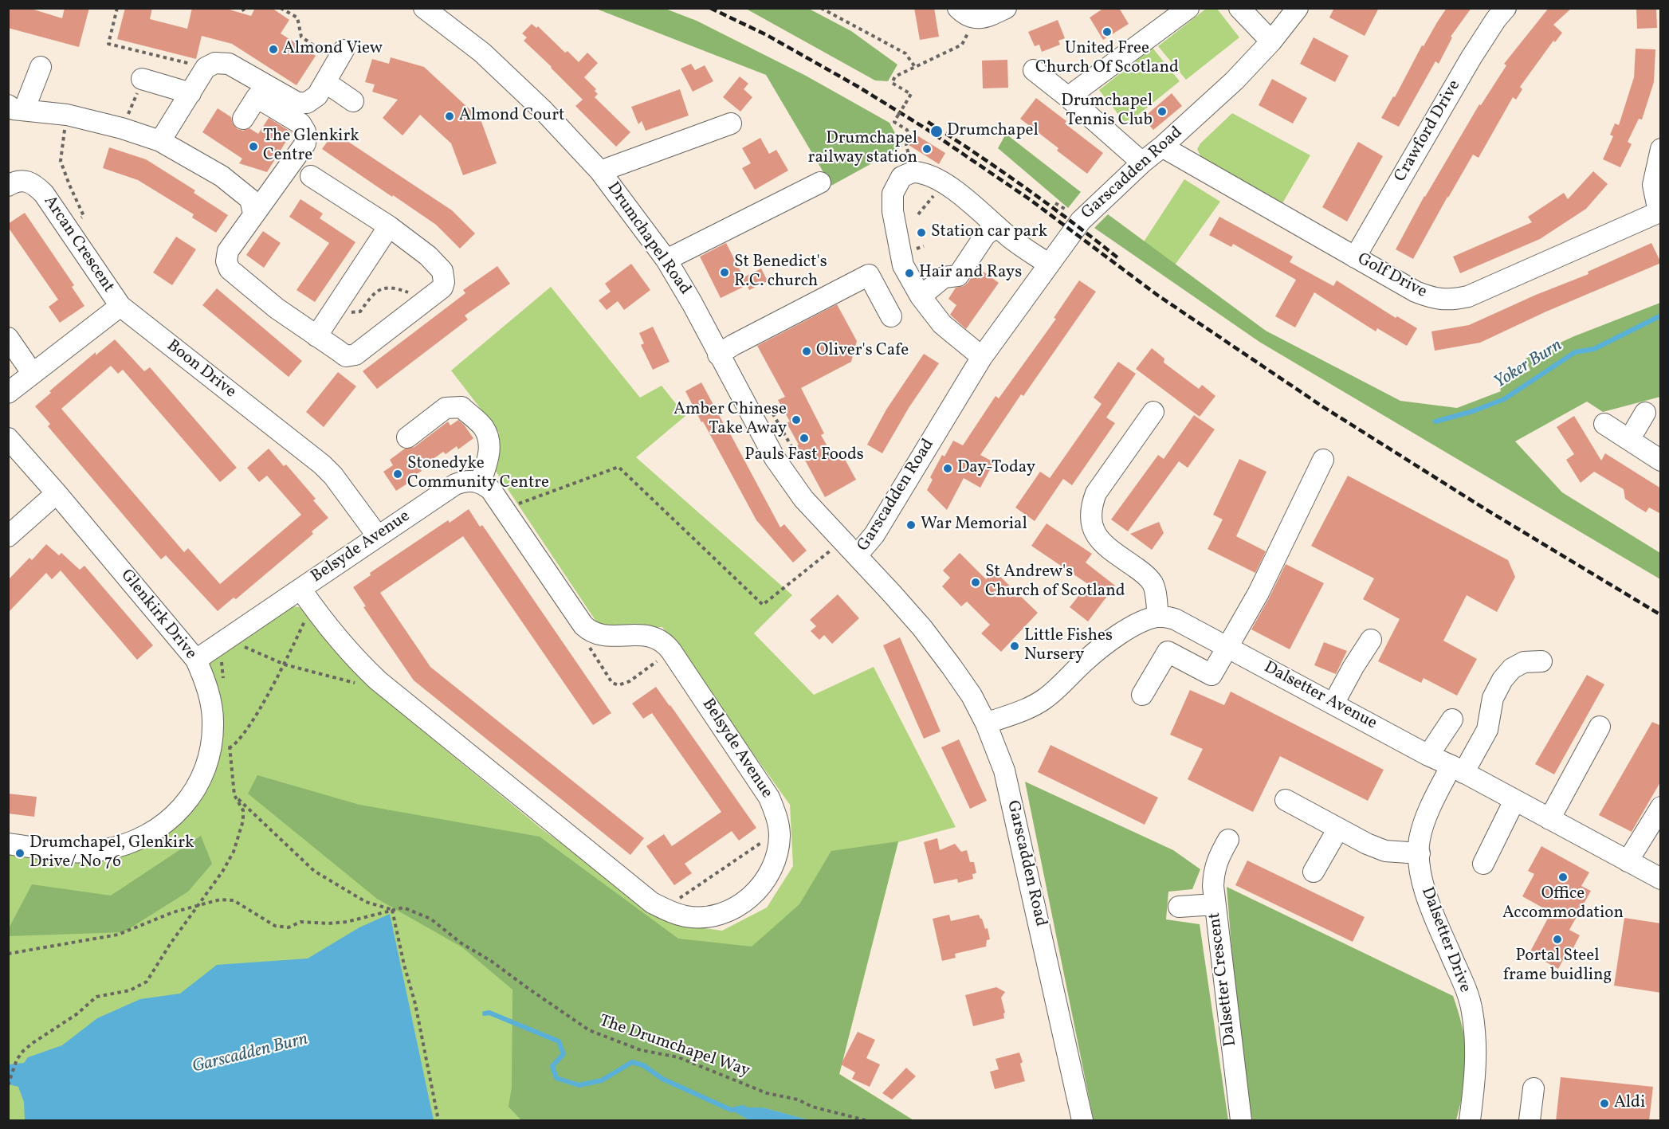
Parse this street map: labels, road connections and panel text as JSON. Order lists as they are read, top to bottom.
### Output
{
  "streets": {
    "street": [
      "Crawford Drive",
      "Garscadden Road",
      "Drumchapel Road",
      "Arcan Crescent",
      "Golf Drive",
      "Boon Drive",
      "Belsyde Avenue",
      "Glenkirk Drive",
      "Dalsetter Avenue",
      "Dalsetter Drive",
      "Dalsetter Crescent"
    ],
    "path": ["The Drumchapel Way"]
  },
  "crossings": [
    ["Crawford Drive", "Golf Drive"],
    ["Garscadden Road", "Drumchapel Road"],
    ["Garscadden Road", "Golf Drive"],
    ["Arcan Crescent", "Boon Drive"],
    ["Boon Drive", "Belsyde Avenue"],
    ["Belsyde Avenue", "Glenkirk Drive"],
    ["Dalsetter Avenue", "Dalsetter Drive"]
  ],
  "water": ["Yoker Burn", "Garscadden Burn"],
  "places": [
    "United Free Church Of Scotland",
    "Almond View",
    "Drumchapel Tennis Club",
    "Almond Court",
    "Drumchapel",
    "The Glenkirk Centre",
    "Drumchapel railway station",
    "Station car park",
    "St Benedict's R.C. church",
    "Hair and Rays",
    "Oliver's Cafe",
    "Amber Chinese Take Away",
    "Pauls Fast Foods",
    "Day-Today",
    "Stonedyke Community Centre",
    "War Memorial",
    "St Andrew's Church of Scotland",
    "Little Fishes Nursery",
    "Drumchapel, Glenkirk Drive/ No 76",
    "Office Accommodation",
    "Portal Steel frame buidling",
    "Aldi"
  ]
}
